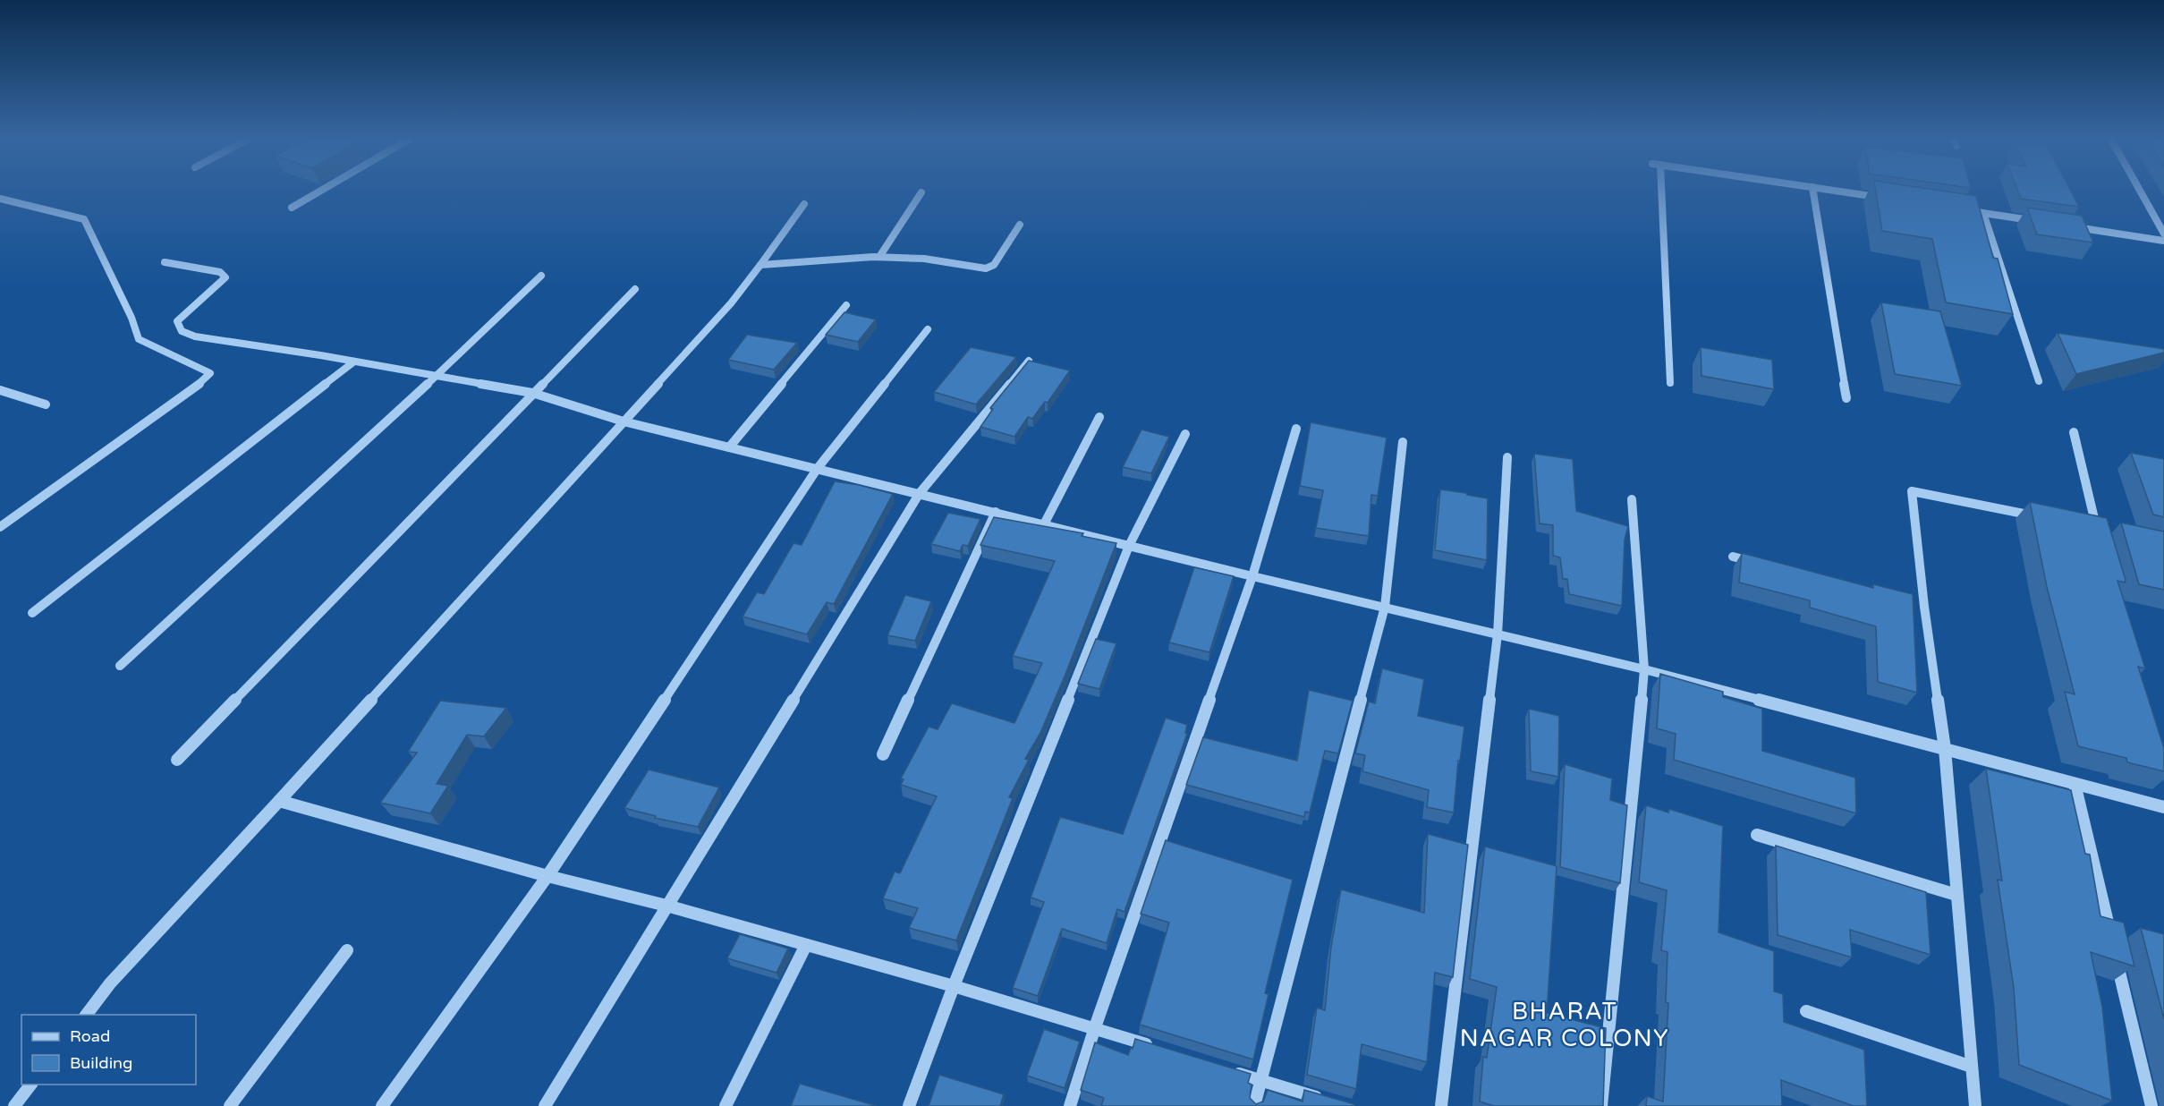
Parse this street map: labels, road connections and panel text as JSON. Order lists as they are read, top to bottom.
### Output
{
  "districts": ["BHARAT NAGAR COLONY"],
  "legend": ["Road", "Building"]
}
